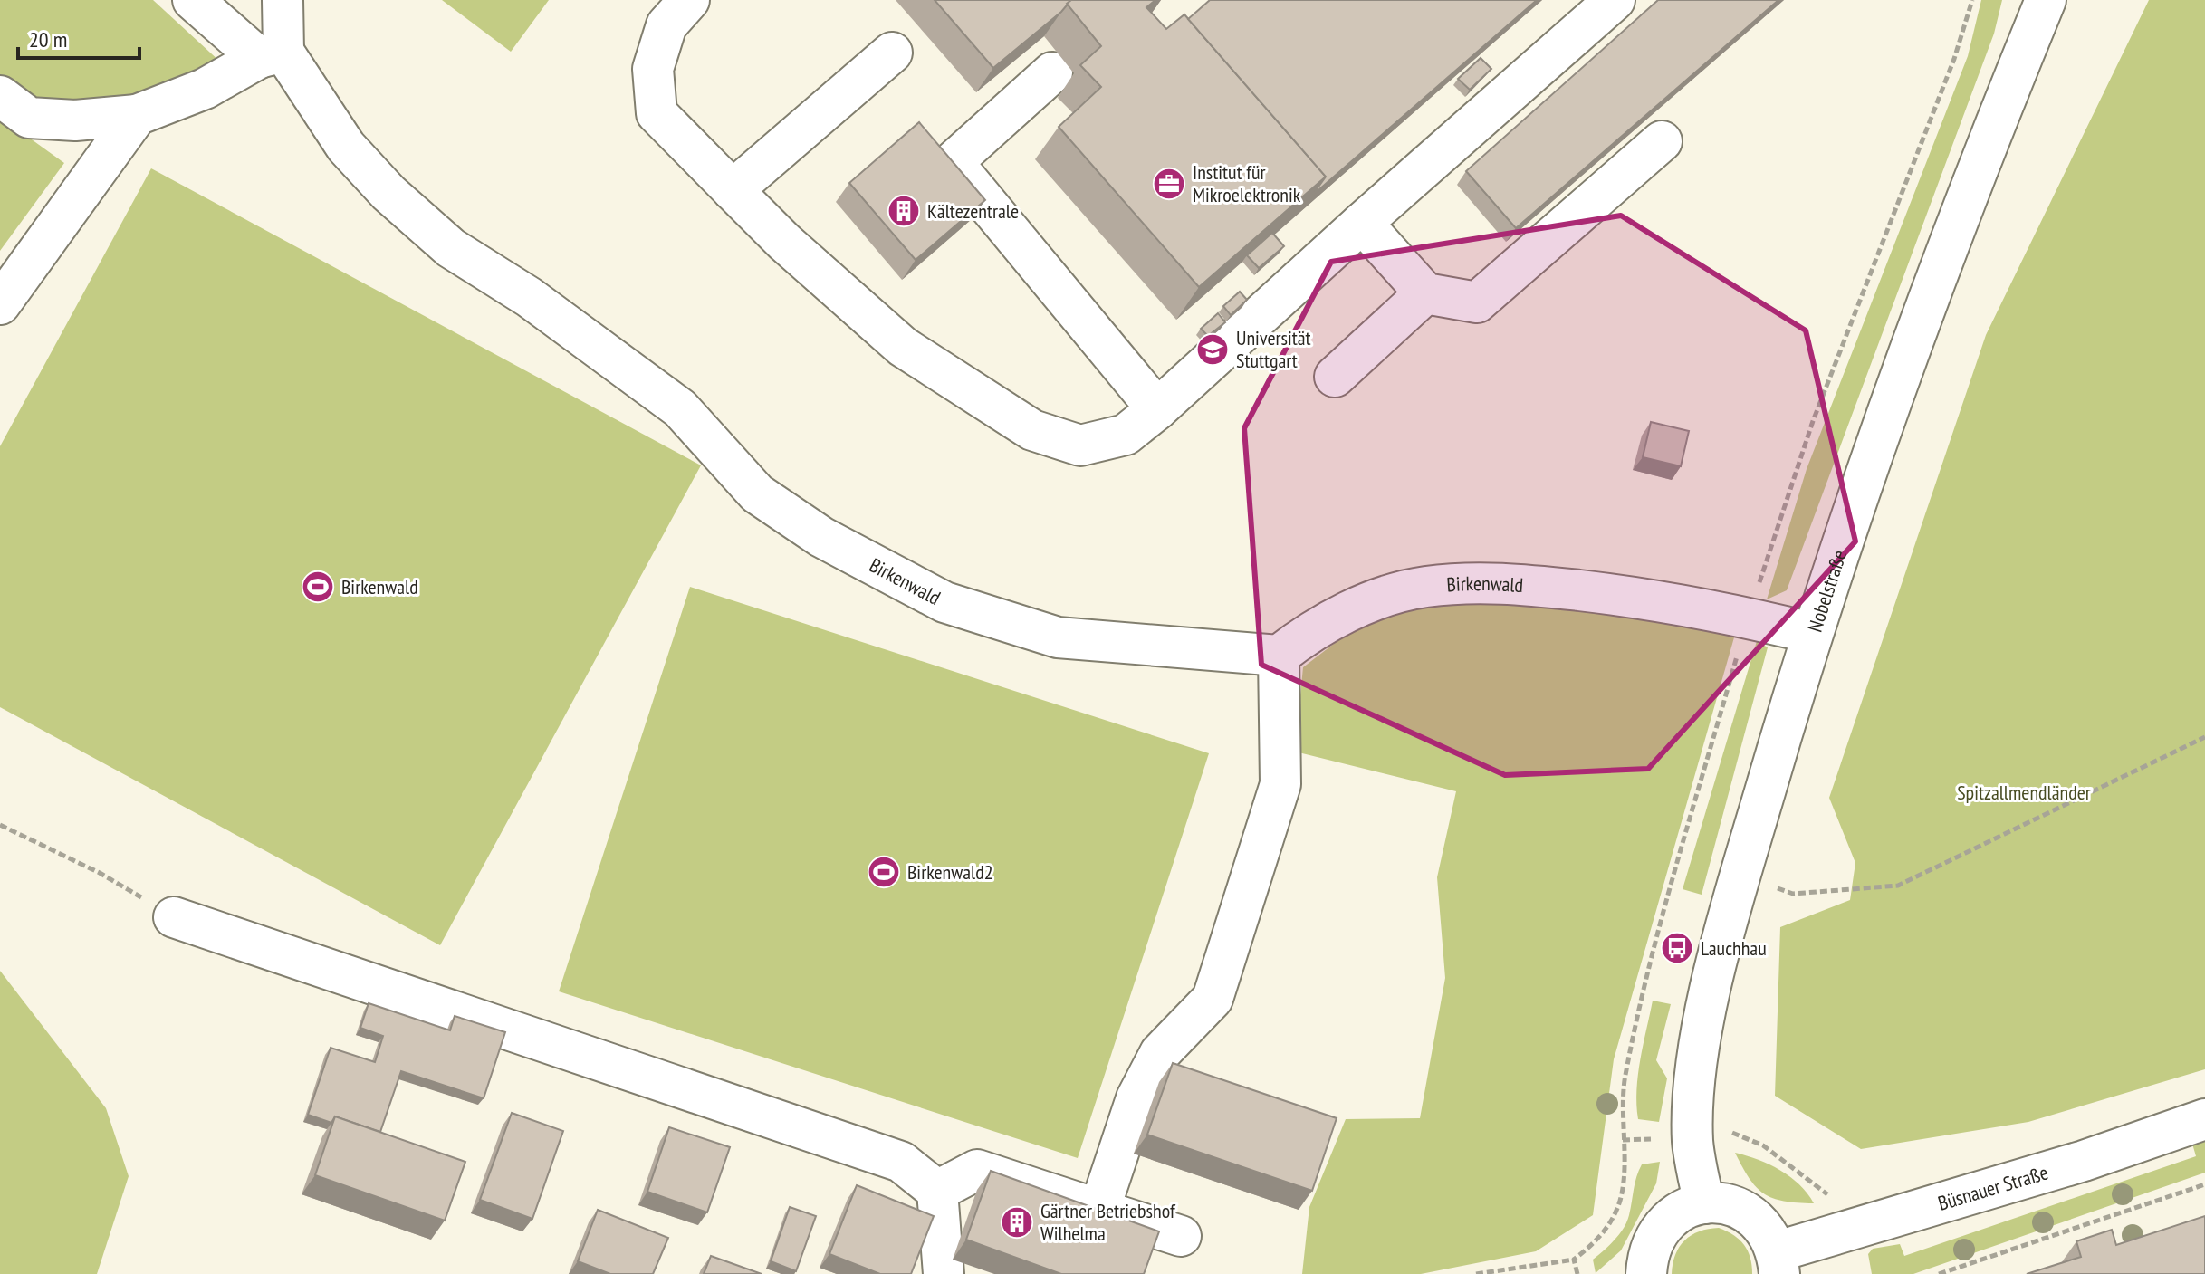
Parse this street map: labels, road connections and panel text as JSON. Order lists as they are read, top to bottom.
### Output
{
  "streets": {
    "street": ["Birkenwald", "Nobelstraße", "Büsnauer Straße"]
  },
  "crossings": [
    ["Birkenwald", "Nobelstraße"],
    ["Nobelstraße", "Büsnauer Straße"]
  ],
  "parks": ["Spitzallmendländer"],
  "places": {
    "office": ["Institut für Mikroelektronik"],
    "building": ["Kältezentrale", "Gärtner Betriebshof Wilhelma"],
    "school or university": ["Universität Stuttgart"],
    "sports": ["Birkenwald", "Birkenwald2"],
    "bus stop": ["Lauchhau"]
  },
  "scale_bar": "20 m"
}
